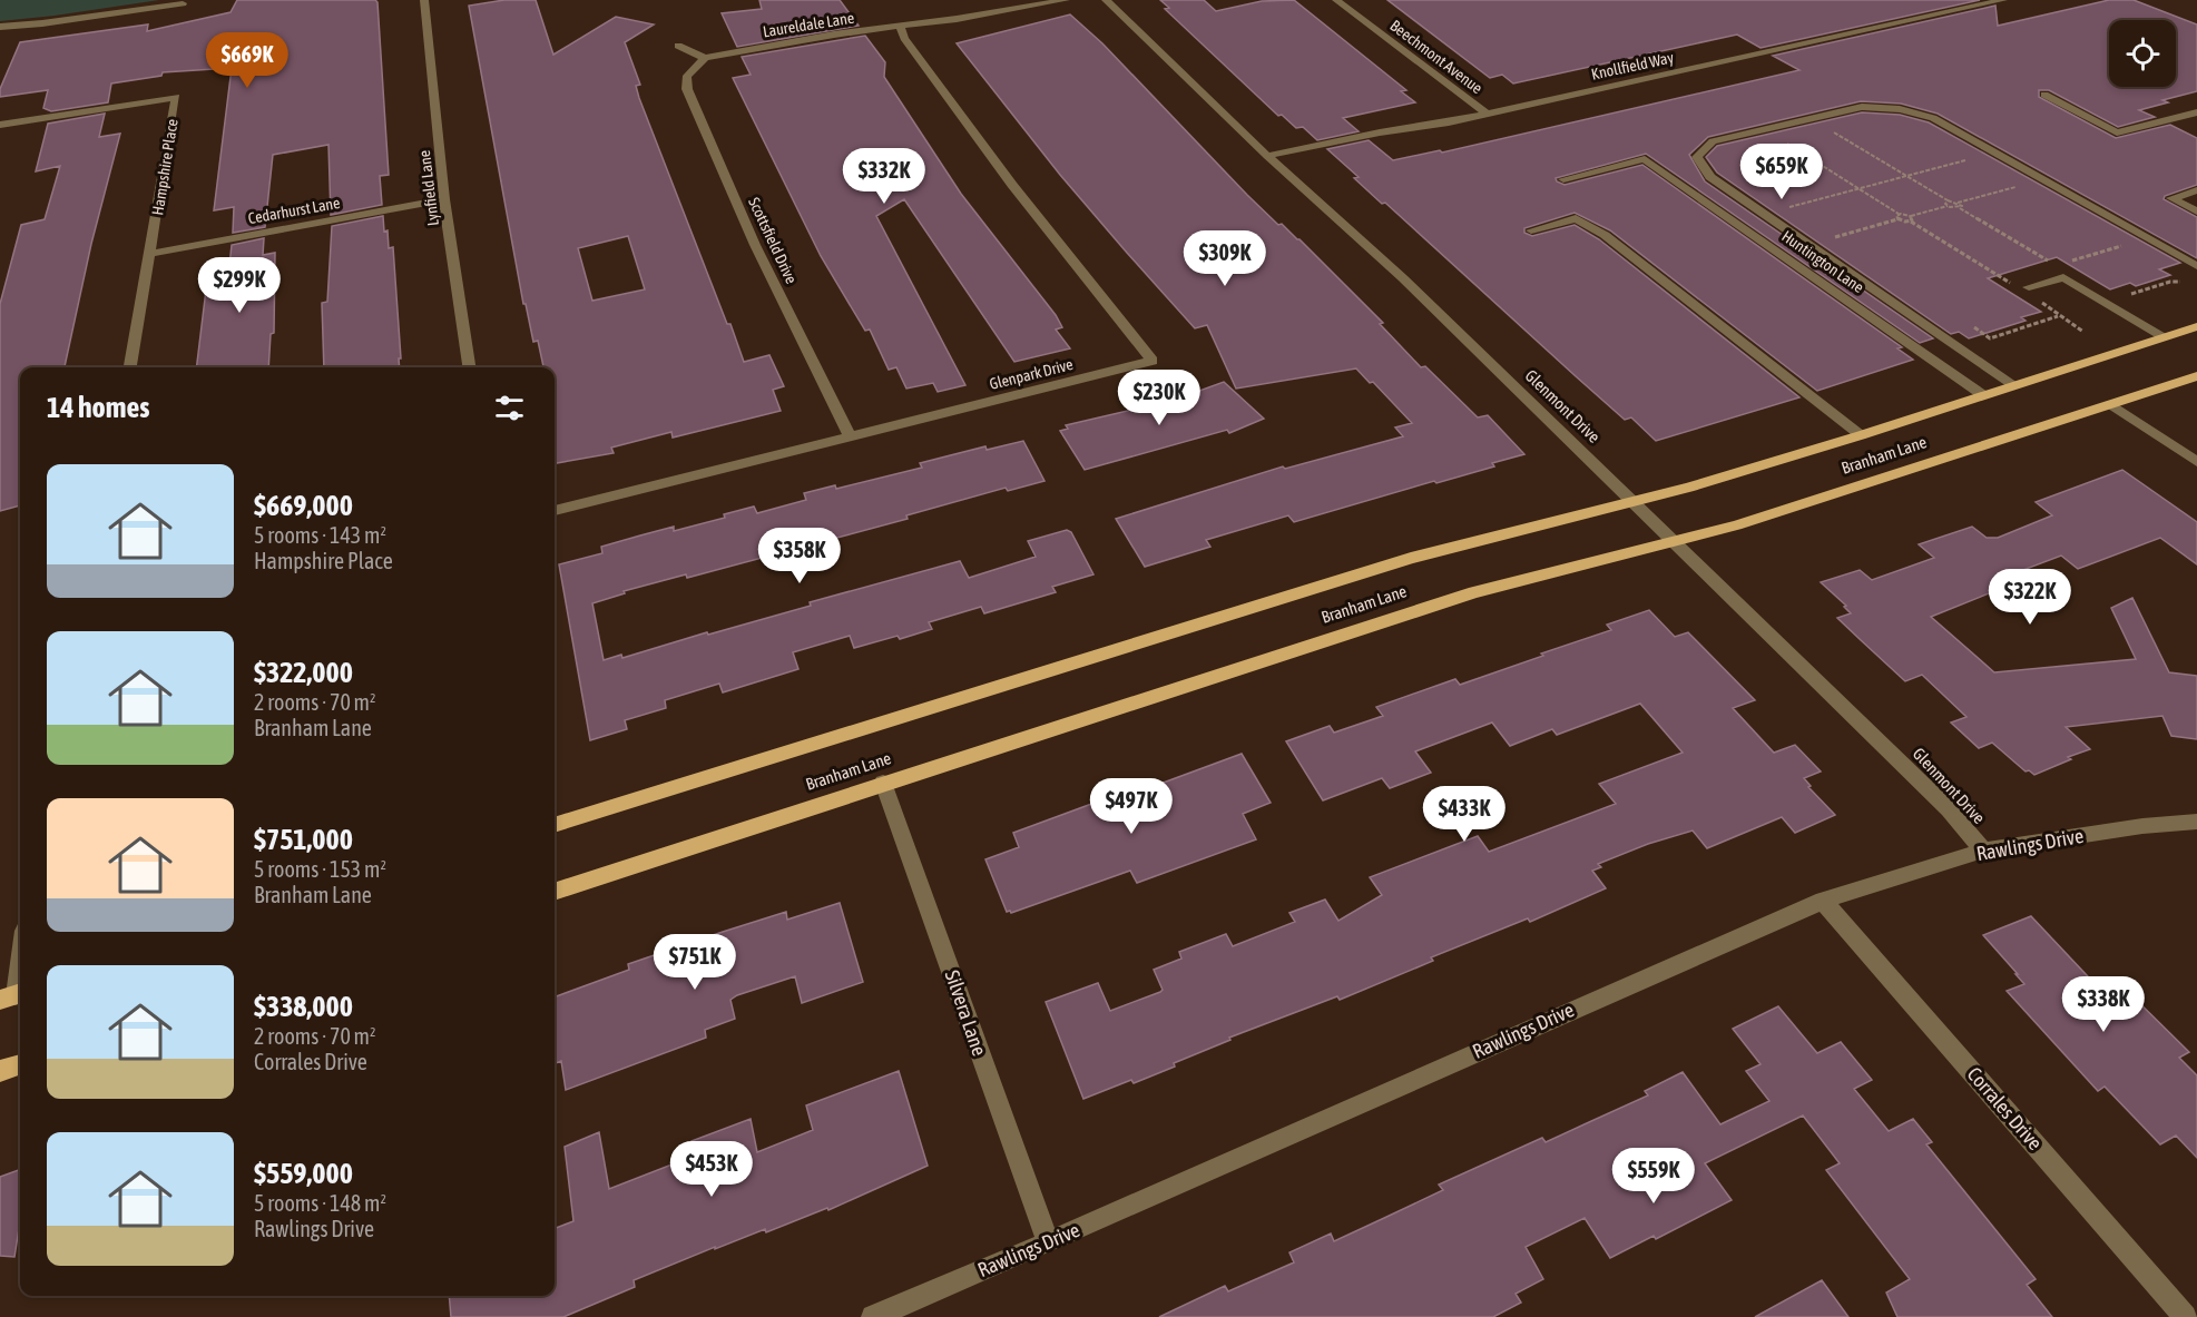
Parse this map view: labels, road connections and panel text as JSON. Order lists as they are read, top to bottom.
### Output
{
  "streets": {
    "main road": ["Branham Lane"],
    "street": [
      "Laureldale Lane",
      "Beechmont Avenue",
      "Knollfield Way",
      "Hampshire Place",
      "Lynfield Lane",
      "Cedarhurst Lane",
      "Scottsfield Drive",
      "Huntington Lane",
      "Glenpark Drive",
      "Glenmont Drive",
      "Rawlings Drive",
      "Silvera Lane",
      "Corrales Drive"
    ]
  },
  "crossings": [
    ["Laureldale Lane", "Scottsfield Drive"],
    ["Laureldale Lane", "Glenpark Drive"],
    ["Beechmont Avenue", "Knollfield Way"],
    ["Knollfield Way", "Glenmont Drive"],
    ["Hampshire Place", "Cedarhurst Lane"],
    ["Lynfield Lane", "Cedarhurst Lane"],
    ["Scottsfield Drive", "Glenpark Drive"],
    ["Huntington Lane", "Branham Lane"],
    ["Glenmont Drive", "Branham Lane"],
    ["Glenmont Drive", "Rawlings Drive"],
    ["Branham Lane", "Silvera Lane"],
    ["Rawlings Drive", "Silvera Lane"],
    ["Rawlings Drive", "Corrales Drive"]
  ],
  "page": {
    "price": [
      "$669K",
      "$659K",
      "$332K",
      "$309K",
      "$299K",
      "$230K",
      "$358K",
      "$322K",
      "$497K",
      "$433K",
      "$751K",
      "$338K",
      "$453K",
      "$559K"
    ],
    "heading": "14 homes",
    "list": [
      {
        "name": "$669,000",
        "note": "5 rooms · 143 m² · Hampshire Place"
      },
      {
        "name": "$322,000",
        "note": "2 rooms · 70 m² · Branham Lane"
      },
      {
        "name": "$751,000",
        "note": "5 rooms · 153 m² · Branham Lane"
      },
      {
        "name": "$338,000",
        "note": "2 rooms · 70 m² · Corrales Drive"
      },
      {
        "name": "$559,000",
        "note": "5 rooms · 148 m² · Rawlings Drive"
      }
    ]
  }
}
